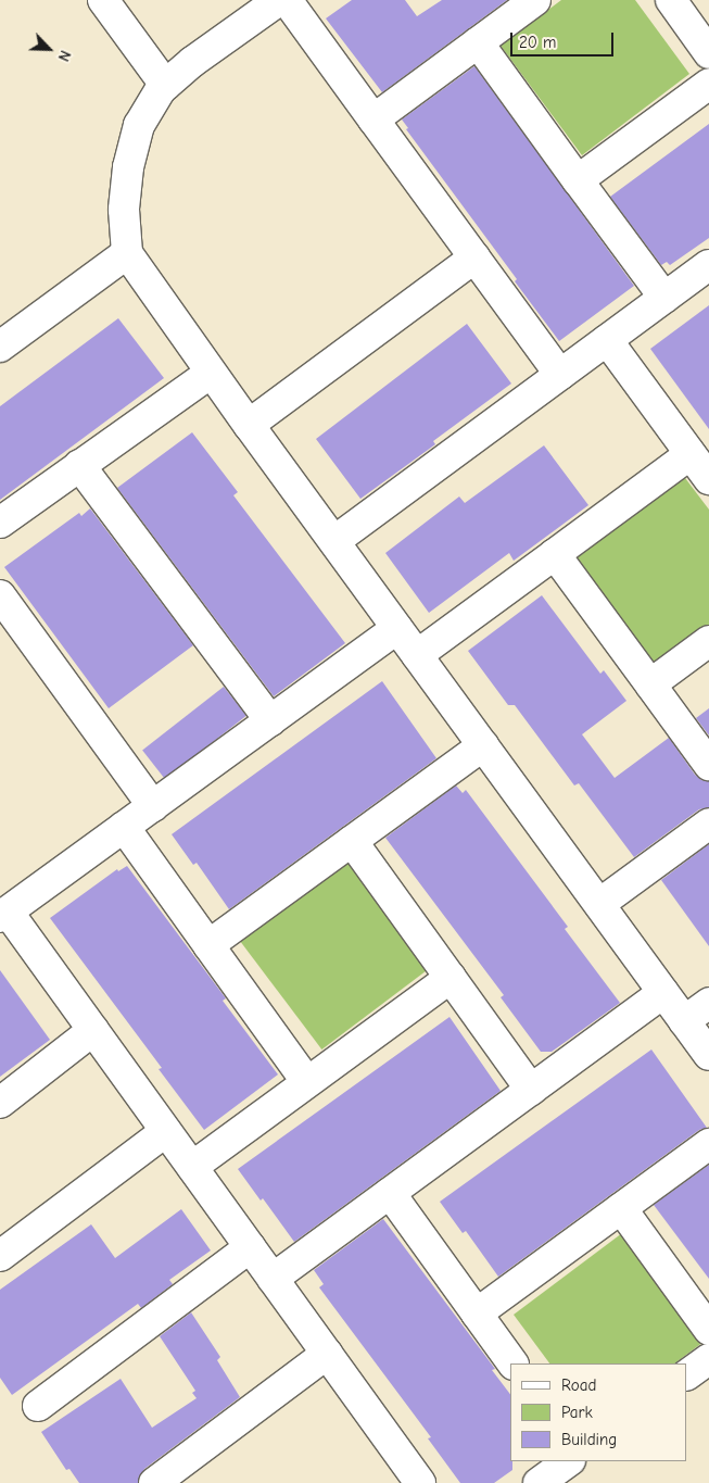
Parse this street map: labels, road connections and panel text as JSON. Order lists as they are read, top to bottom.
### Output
{
  "legend": ["Road", "Park", "Building"],
  "scale_bar": "20 m",
  "north": "bottom right"
}
